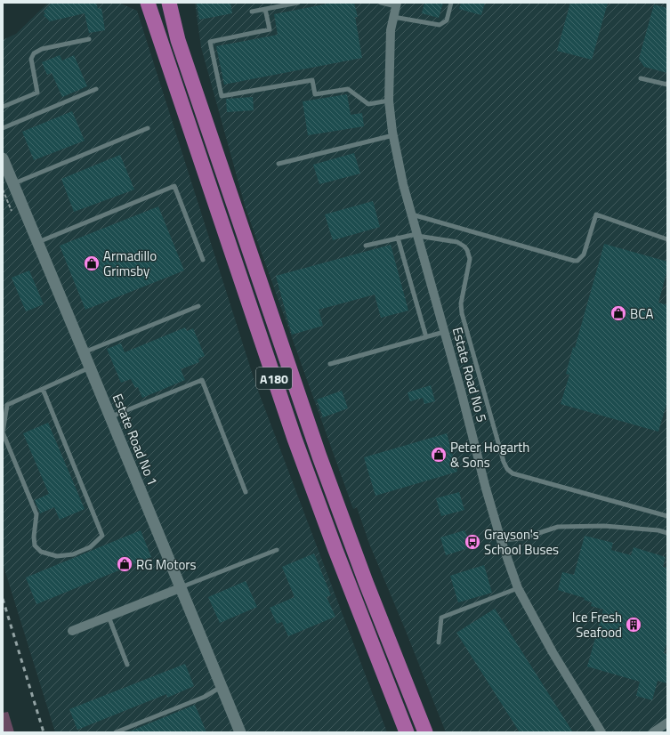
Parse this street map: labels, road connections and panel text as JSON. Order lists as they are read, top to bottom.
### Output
{
  "streets": {
    "highway": ["A180"],
    "street": ["Estate Road No 5", "Estate Road No 1"]
  },
  "places": {
    "shop": [
      "Armadillo Grimsby",
      "BCA",
      "Peter Hogarth & Sons",
      "RG Motors"
    ],
    "bus stop": ["Grayson's School Buses"],
    "building": ["Ice Fresh Seafood"]
  }
}
